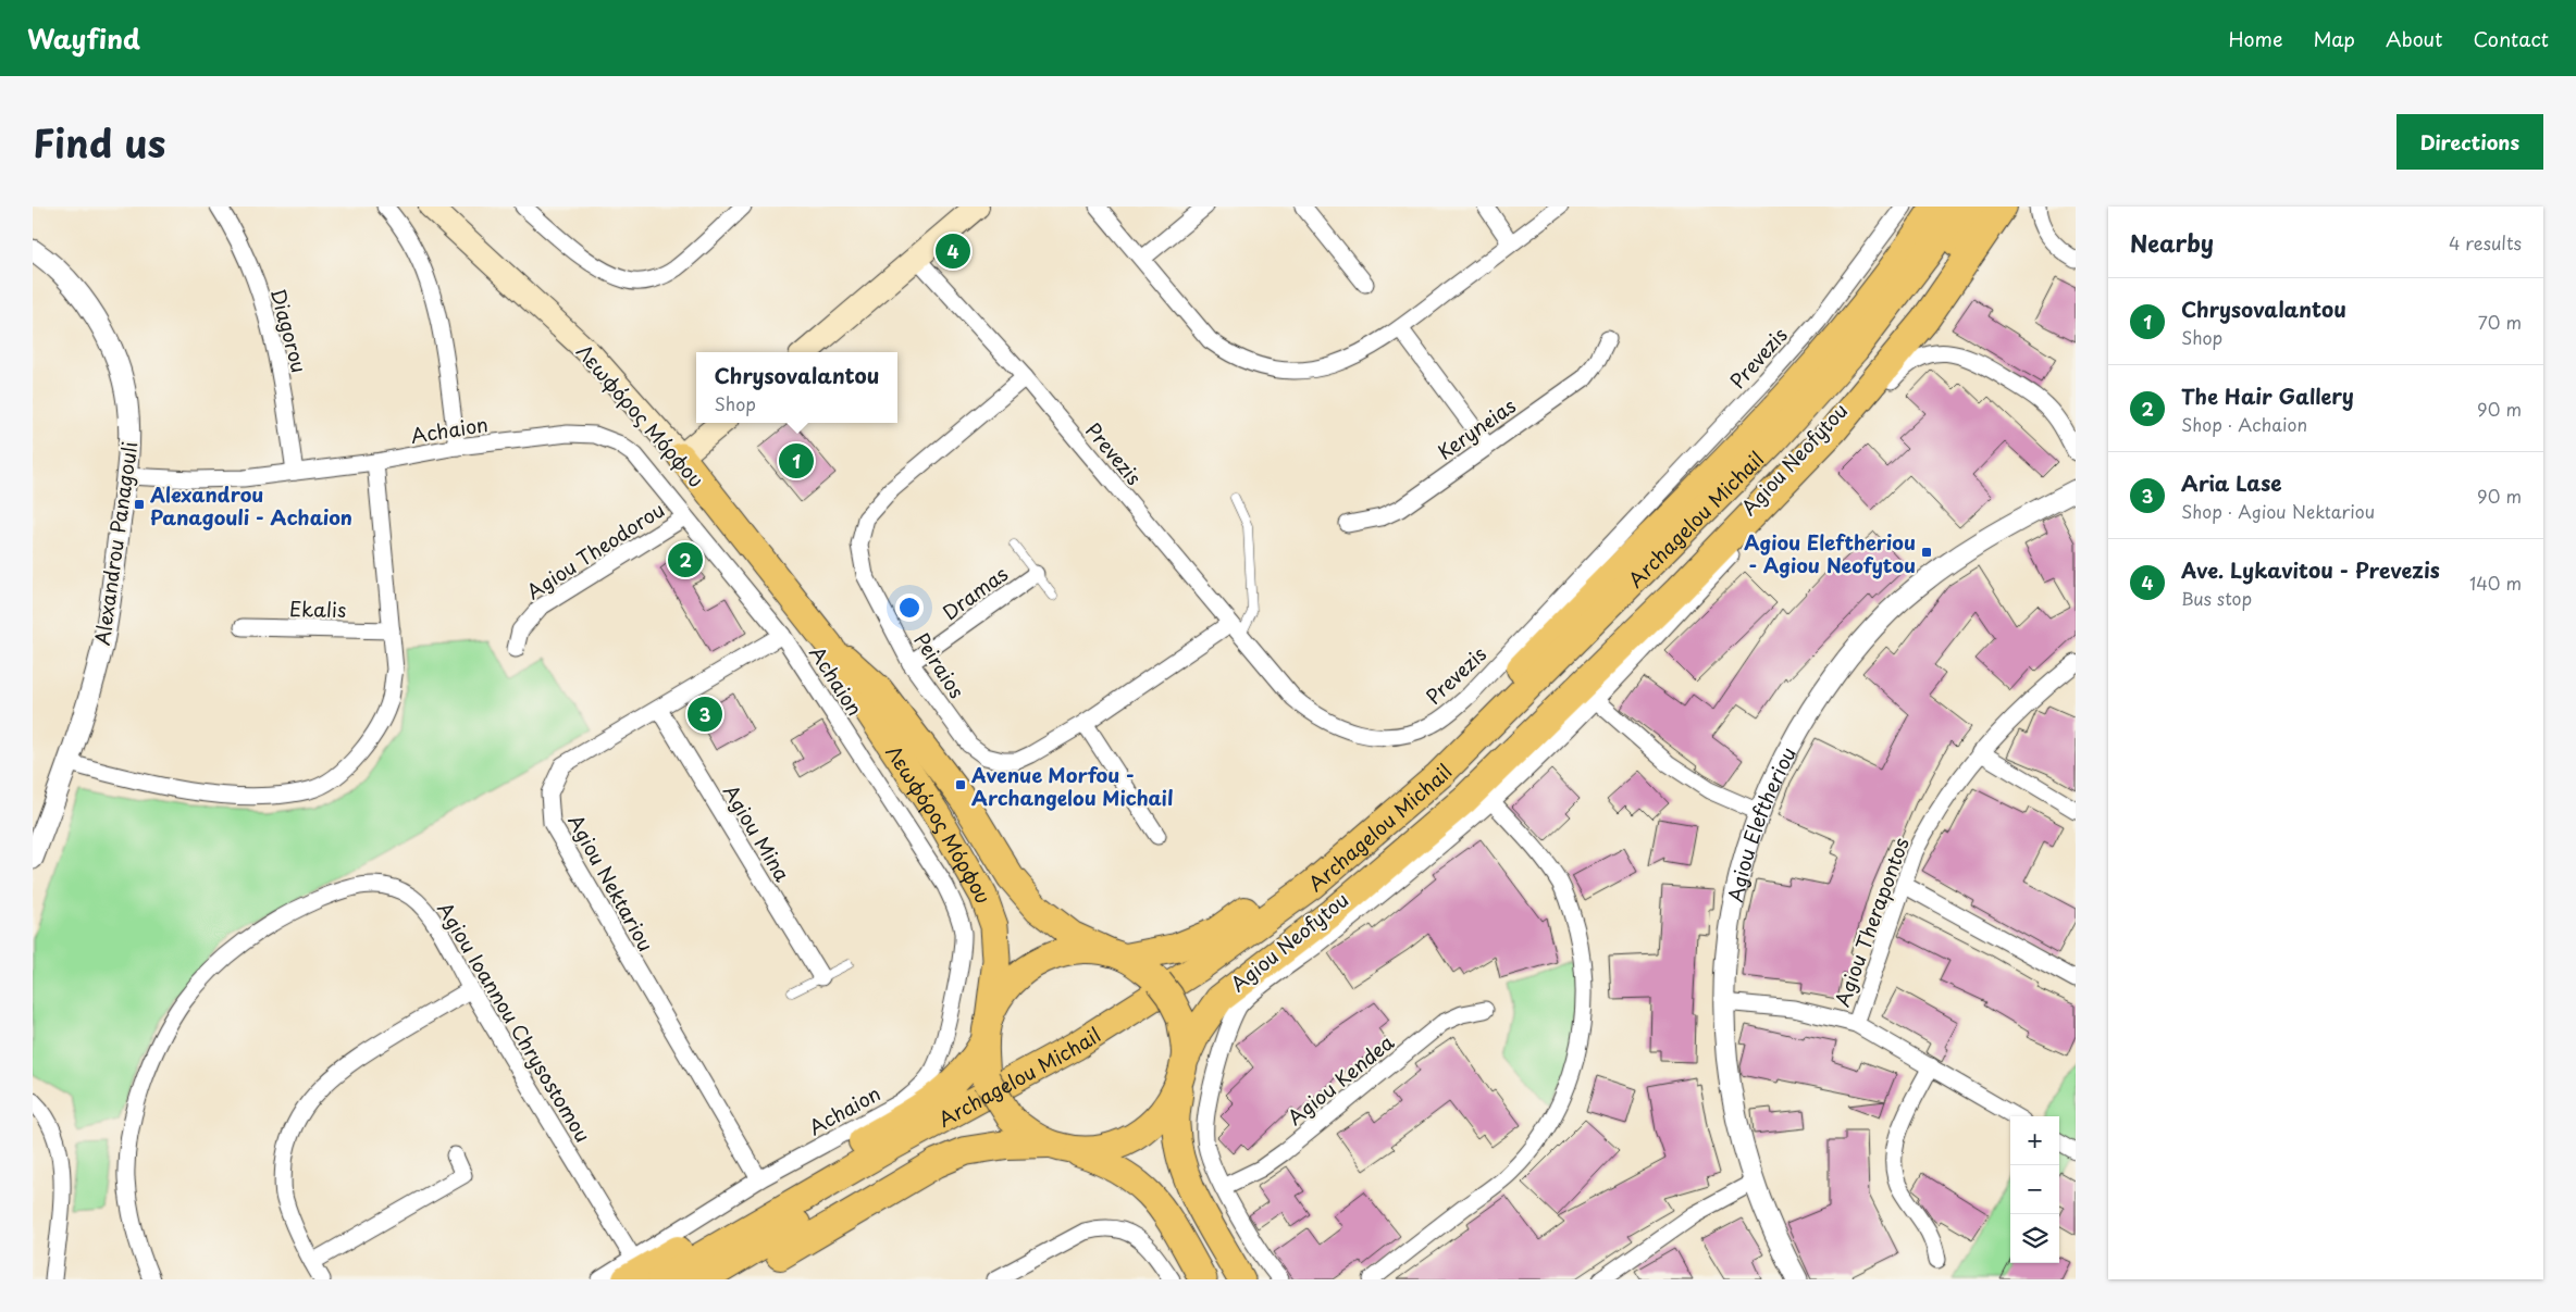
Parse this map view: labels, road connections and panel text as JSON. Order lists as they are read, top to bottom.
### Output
{
  "streets": {
    "highway": ["Archagelou Michail"],
    "main road": ["Λεωφόρος Μόρφου"],
    "street": [
      "Diagorou",
      "Prevezis",
      "Keryneias",
      "Achaion",
      "Agiou Neofytou",
      "Alexandrou Panagouli",
      "Agiou Theodorou",
      "Dramas",
      "Ekalis",
      "Peiraios",
      "Agiou Eleftheriou",
      "Agiou Mina",
      "Agiou Nektariou",
      "Agiou Therapontos",
      "Agiou Ioannou Chrysostomou",
      "Agiou Kendea"
    ]
  },
  "crossings": [
    ["Diagorou", "Achaion"],
    ["Prevezis", "Peiraios"],
    ["Achaion", "Alexandrou Panagouli"],
    ["Achaion", "Agiou Theodorou"],
    ["Achaion", "Agiou Nektariou"],
    ["Achaion", "Agiou Ioannou Chrysostomou"],
    ["Agiou Neofytou", "Agiou Kendea"],
    ["Dramas", "Peiraios"],
    ["Agiou Mina", "Agiou Nektariou"]
  ],
  "places": {
    "transit": ["Alexandrou Panagouli - Achaion", "Agiou Eleftheriou - Agiou Neofytou", "Avenue Morfou - Archangelou Michail"]
  },
  "page": {
    "header": "Wayfind",
    "nav": [
      "Home",
      "Map",
      "About",
      "Contact"
    ],
    "title": "Find us",
    "buttons": "Directions",
    "heading": ["Nearby", "4 results"],
    "pins": [
      "4",
      "1",
      "2",
      "3"
    ],
    "list": [
      {
        "mark": "1",
        "name": "Chrysovalantou",
        "note": "Shop",
        "value": "70 m"
      },
      {
        "mark": "2",
        "name": "The Hair Gallery",
        "note": "Shop · Achaion",
        "value": "90 m"
      },
      {
        "mark": "3",
        "name": "Aria Lase",
        "note": "Shop · Agiou Nektariou",
        "value": "90 m"
      },
      {
        "mark": "4",
        "name": "Ave. Lykavitou - Prevezis",
        "note": "Bus stop",
        "value": "140 m"
      }
    ],
    "popup": ["Chrysovalantou", "Shop"],
    "map_buttons": ["+", "−"]
  }
}
